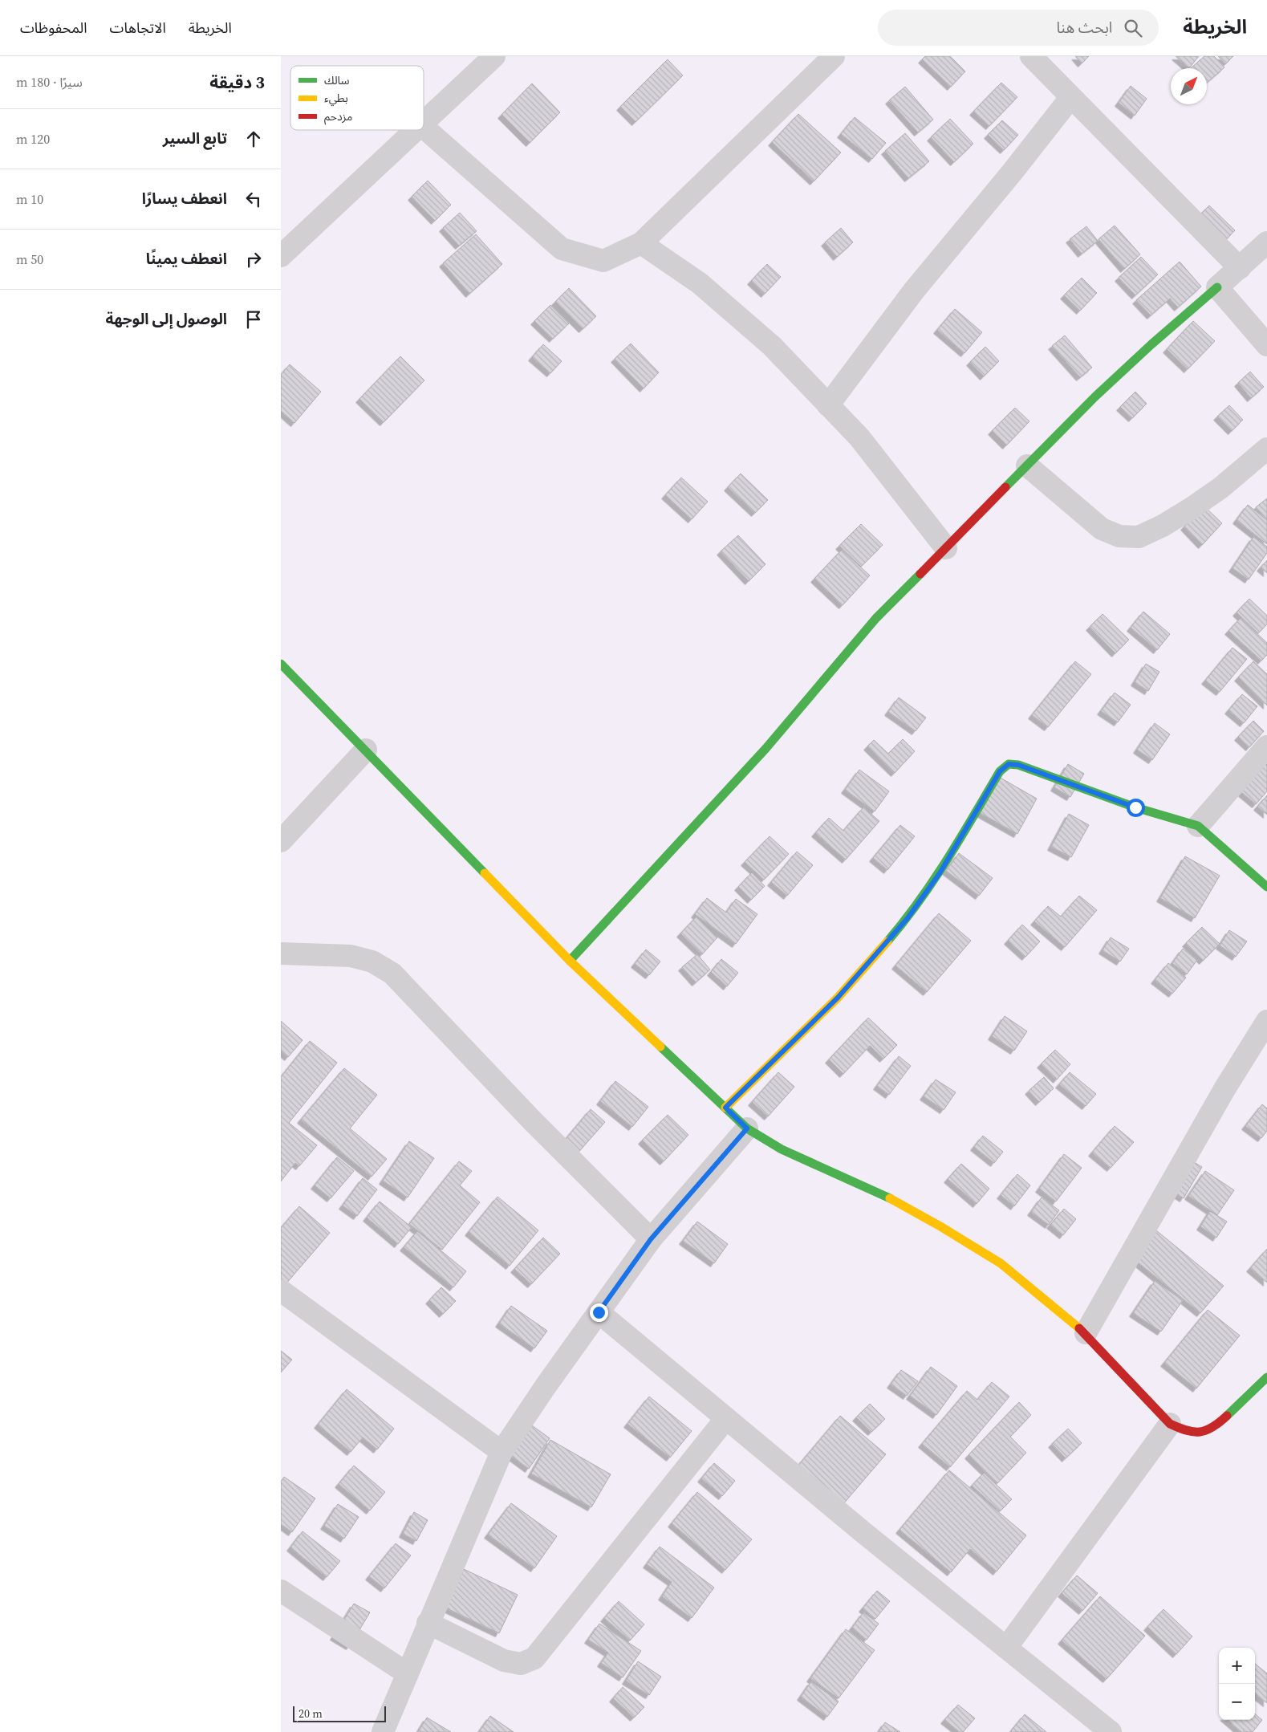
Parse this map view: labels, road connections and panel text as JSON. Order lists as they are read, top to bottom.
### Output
{
  "legend": ["سالك", "بطيء", "مزدحم"],
  "scale_bar": "20 m",
  "north": "top right",
  "page": {
    "header": "الخريطة",
    "search": "ابحث هنا",
    "nav": ["الخريطة", "الاتجاهات", "المحفوظات"],
    "heading": ["3 دقيقة", "سيرًا · 180 m"],
    "list": [
      ["تابع السير", "120 m"],
      ["انعطف يسارًا", "10 m"],
      ["انعطف يمينًا", "50 m"],
      "الوصول إلى الوجهة"
    ],
    "map_buttons": ["+", "−"],
    "scale": "20 m"
  }
}
